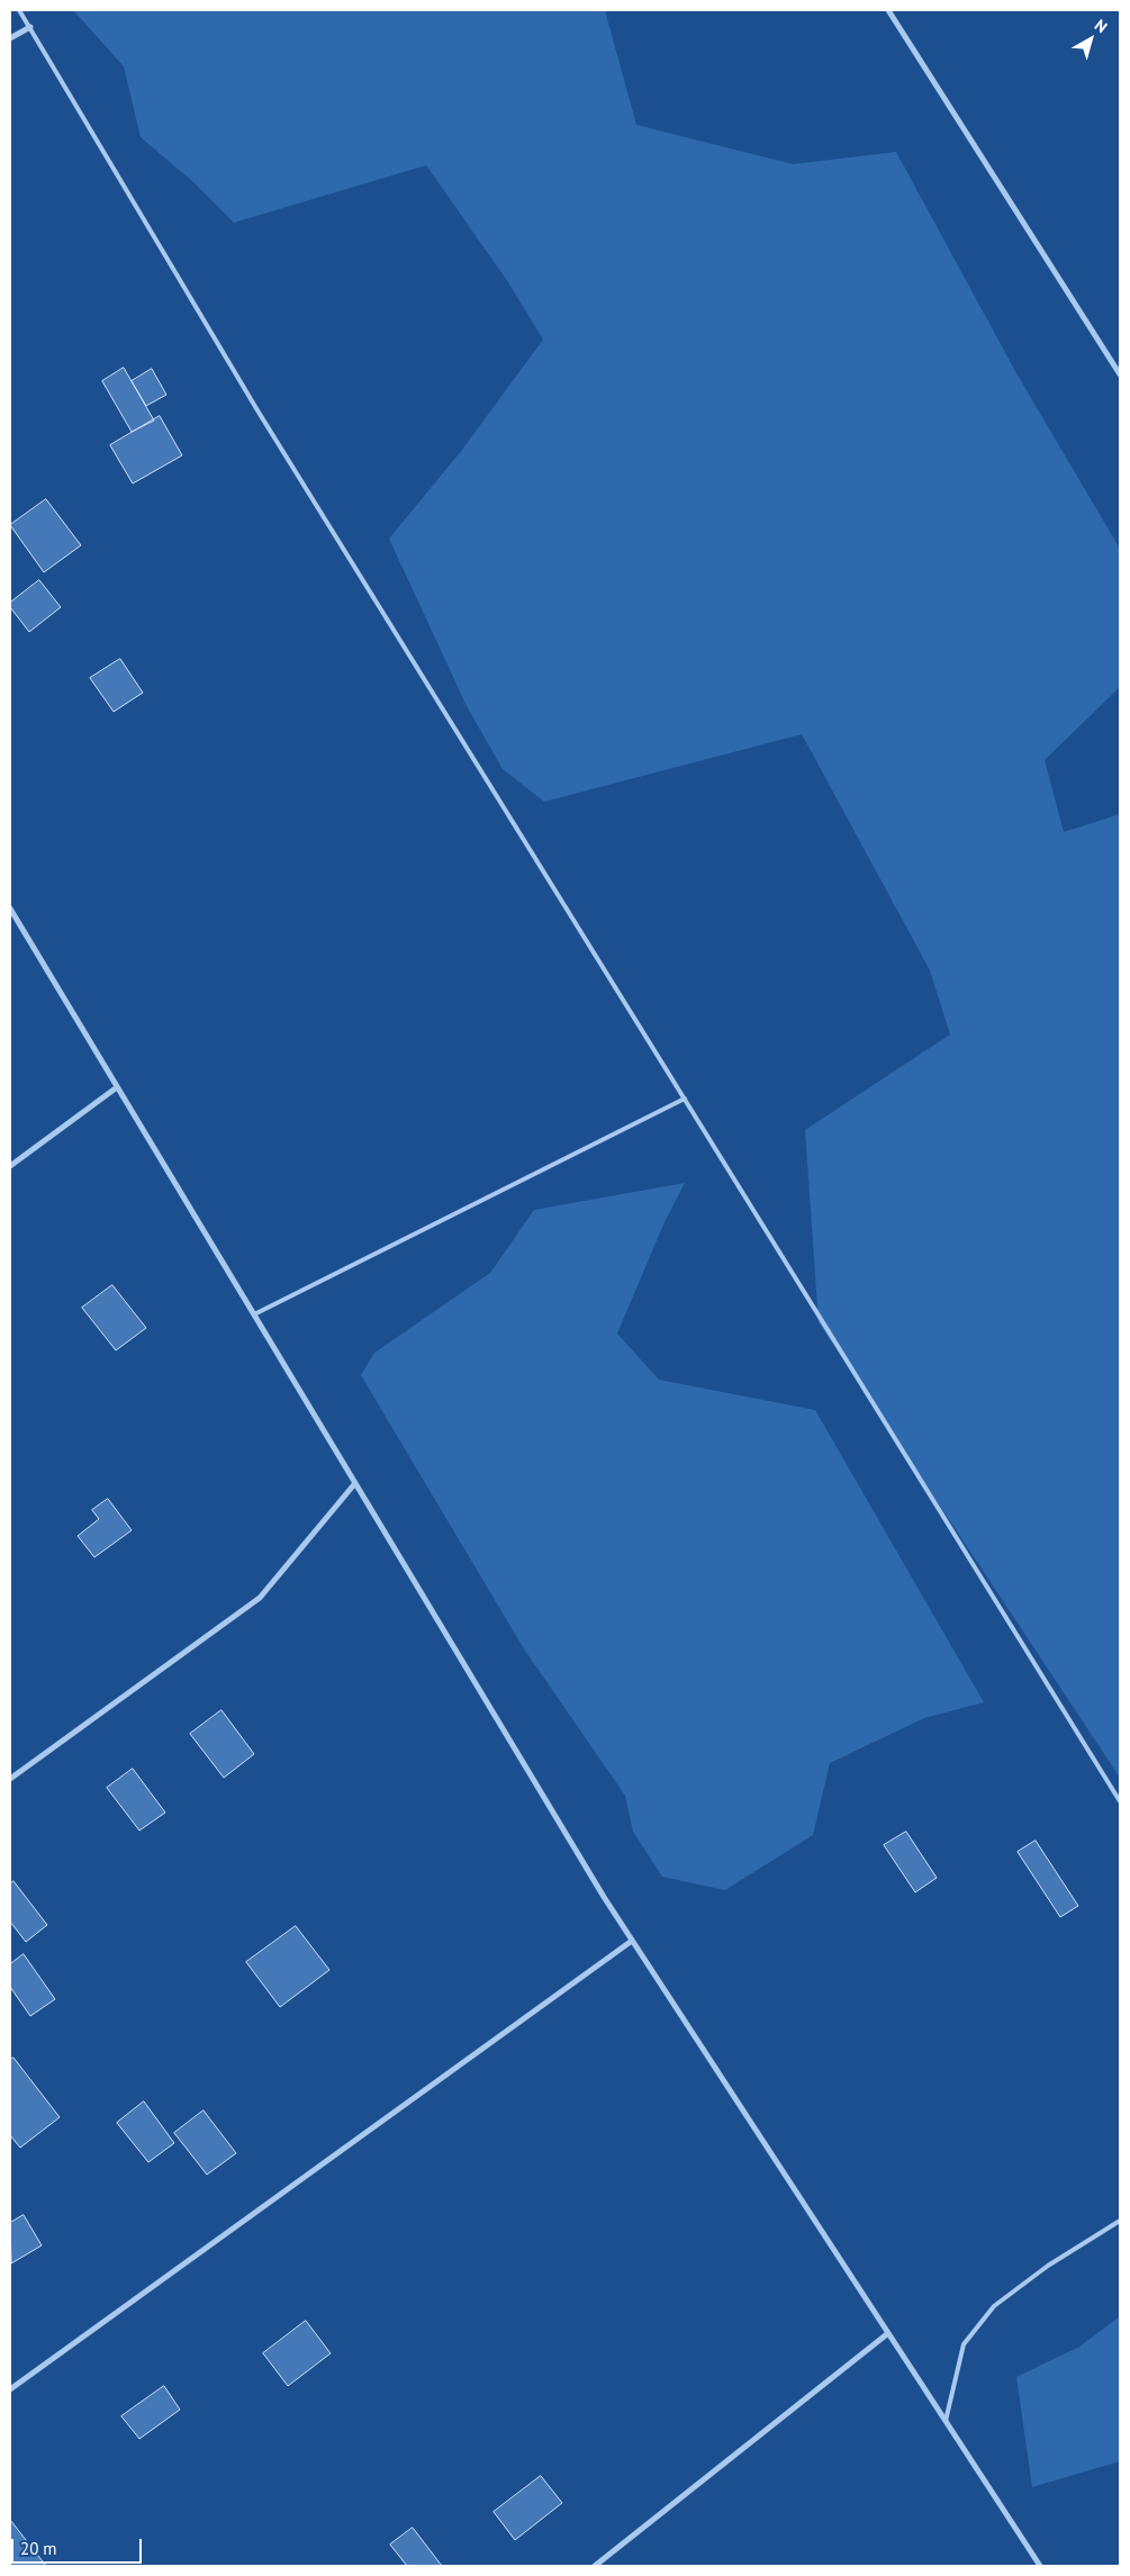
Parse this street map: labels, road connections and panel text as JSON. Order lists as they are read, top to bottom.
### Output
{
  "scale_bar": "20 m",
  "north": "top right"
}
